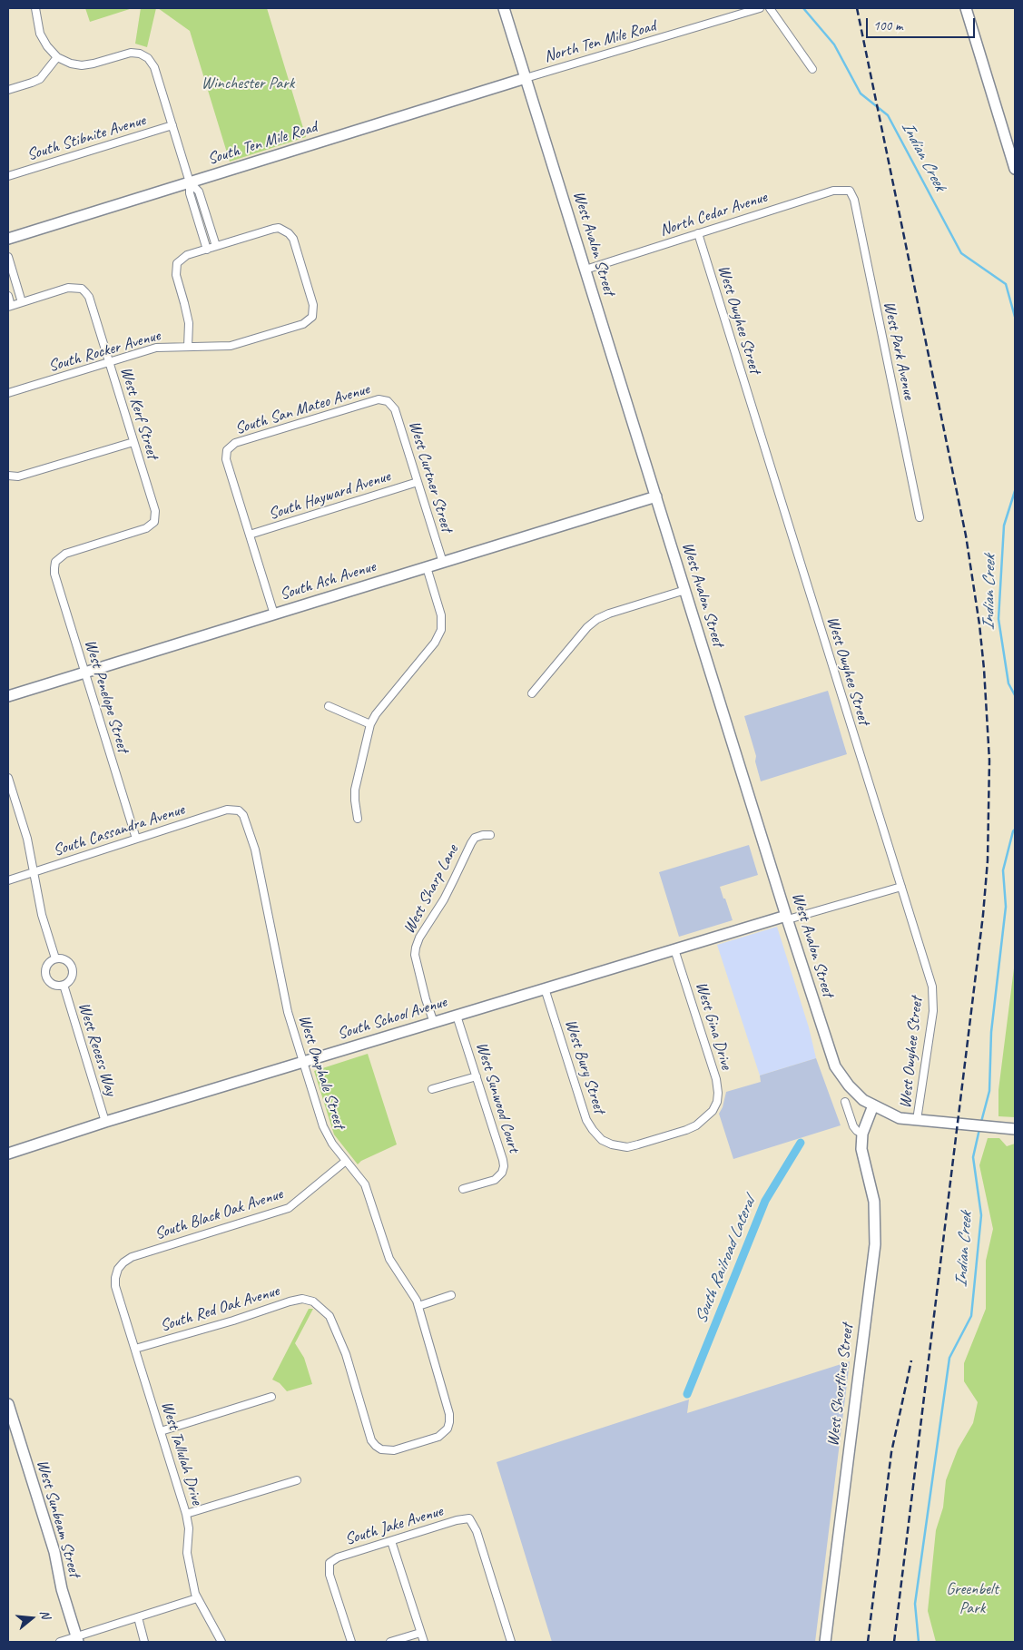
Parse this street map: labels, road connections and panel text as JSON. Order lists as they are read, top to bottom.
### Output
{
  "streets": {
    "street": [
      "North Ten Mile Road",
      "South Stibnite Avenue",
      "South Ten Mile Road",
      "North Cedar Avenue",
      "West Avalon Street",
      "West Owyhee Street",
      "West Park Avenue",
      "South Rocker Avenue",
      "South San Mateo Avenue",
      "West Kerf Street",
      "West Curtner Street",
      "South Hayward Avenue",
      "South Ash Avenue",
      "West Penelope Street",
      "South Cassandra Avenue",
      "West Sharp Lane",
      "South School Avenue",
      "West Gina Drive",
      "West Recess Way",
      "West Bury Street",
      "West Omphale Street",
      "West Sunwood Court",
      "South Black Oak Avenue",
      "South Red Oak Avenue",
      "West Shortline Street",
      "West Tallulah Drive",
      "West Sunbeam Street",
      "South Jake Avenue"
    ]
  },
  "crossings": [
    ["North Ten Mile Road", "South Ten Mile Road"],
    ["North Ten Mile Road", "West Avalon Street"],
    ["South Ten Mile Road", "West Avalon Street"],
    ["North Cedar Avenue", "West Avalon Street"],
    ["North Cedar Avenue", "West Owyhee Street"],
    ["North Cedar Avenue", "West Park Avenue"],
    ["West Avalon Street", "West Owyhee Street"],
    ["West Avalon Street", "South Ash Avenue"],
    ["West Avalon Street", "South School Avenue"],
    ["West Avalon Street", "West Shortline Street"],
    ["South Rocker Avenue", "West Kerf Street"],
    ["South San Mateo Avenue", "West Curtner Street"],
    ["South San Mateo Avenue", "South Hayward Avenue"],
    ["West Kerf Street", "West Penelope Street"],
    ["West Curtner Street", "South Hayward Avenue"],
    ["West Curtner Street", "South Ash Avenue"],
    ["South Ash Avenue", "West Penelope Street"],
    ["West Penelope Street", "South Cassandra Avenue"],
    ["South Cassandra Avenue", "West Omphale Street"],
    ["West Sharp Lane", "South School Avenue"],
    ["South School Avenue", "West Gina Drive"],
    ["South School Avenue", "West Recess Way"],
    ["South School Avenue", "West Bury Street"],
    ["South School Avenue", "West Omphale Street"],
    ["South School Avenue", "West Sunwood Court"],
    ["West Gina Drive", "West Bury Street"],
    ["West Omphale Street", "South Black Oak Avenue"],
    ["West Omphale Street", "South Red Oak Avenue"],
    ["South Black Oak Avenue", "West Tallulah Drive"],
    ["South Red Oak Avenue", "West Tallulah Drive"]
  ],
  "water": ["Indian Creek", "South Railroad Lateral"],
  "parks": ["Winchester Park", "Greenbelt Park"],
  "scale_bar": "100 m",
  "north": "right"
}
